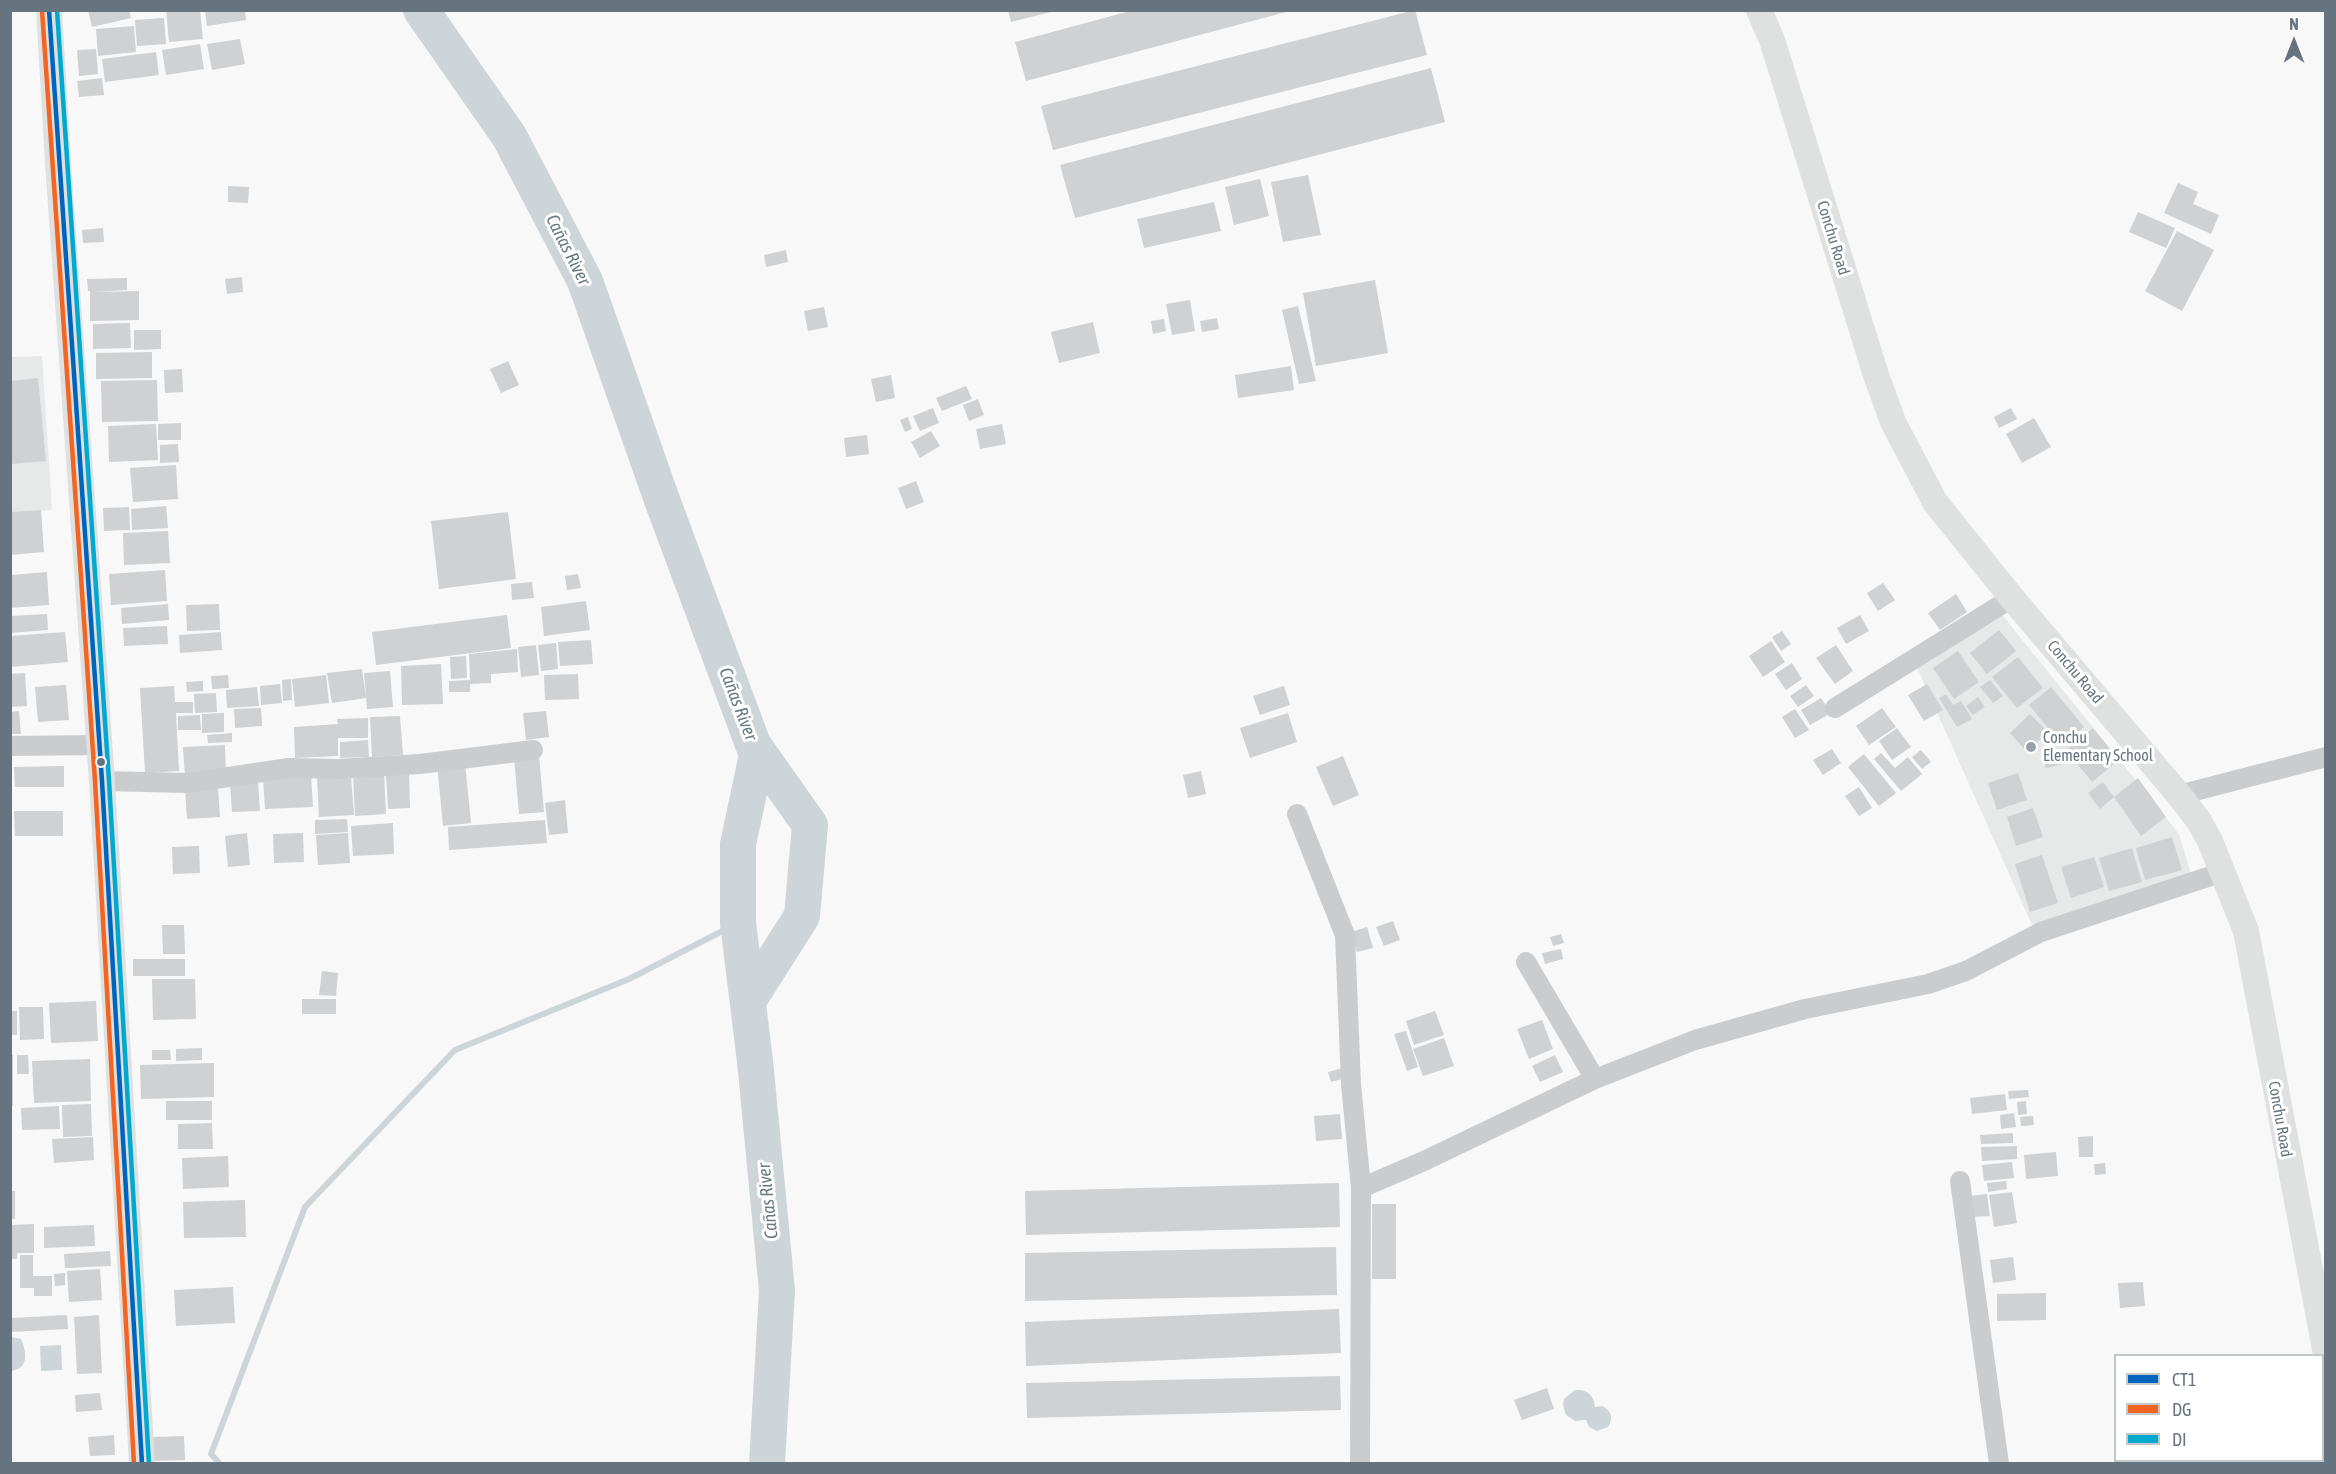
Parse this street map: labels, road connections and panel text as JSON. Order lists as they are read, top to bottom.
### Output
{
  "streets": {
    "main road": ["Conchu Road"]
  },
  "water": ["Cañas River"],
  "places": ["Conchu Elementary School"],
  "lines": ["transit line CT1", "transit line DG", "transit line DI"],
  "legend": ["CT1", "DG", "DI"],
  "north": "top"
}
